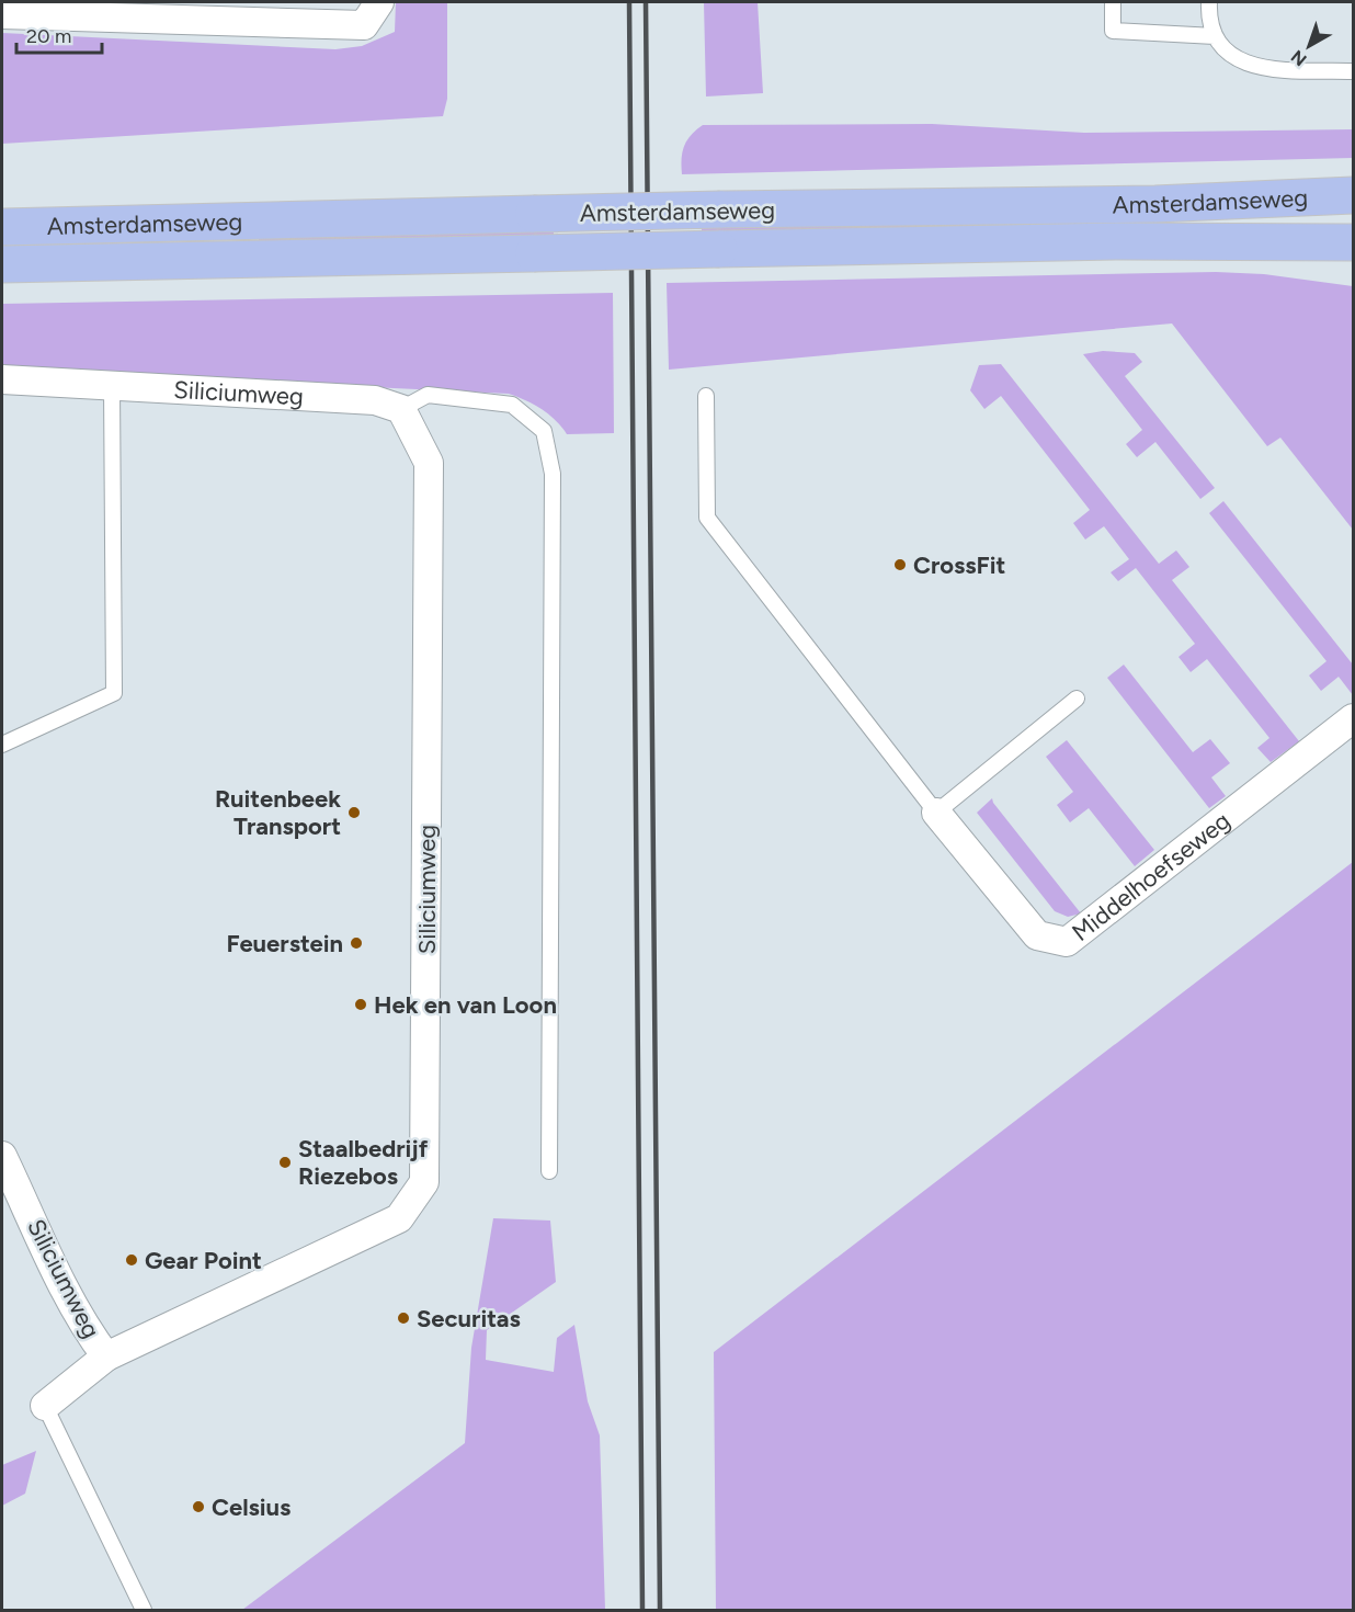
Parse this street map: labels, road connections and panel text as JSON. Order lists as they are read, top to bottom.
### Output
{
  "streets": {
    "main road": ["Amsterdamseweg"],
    "street": ["Siliciumweg", "Middelhoefseweg"]
  },
  "places": [
    "CrossFit",
    "Ruitenbeek Transport",
    "Feuerstein",
    "Hek en van Loon",
    "Staalbedrijf Riezebos",
    "Gear Point",
    "Securitas",
    "Celsius"
  ],
  "scale_bar": "20 m",
  "north": "bottom left"
}
